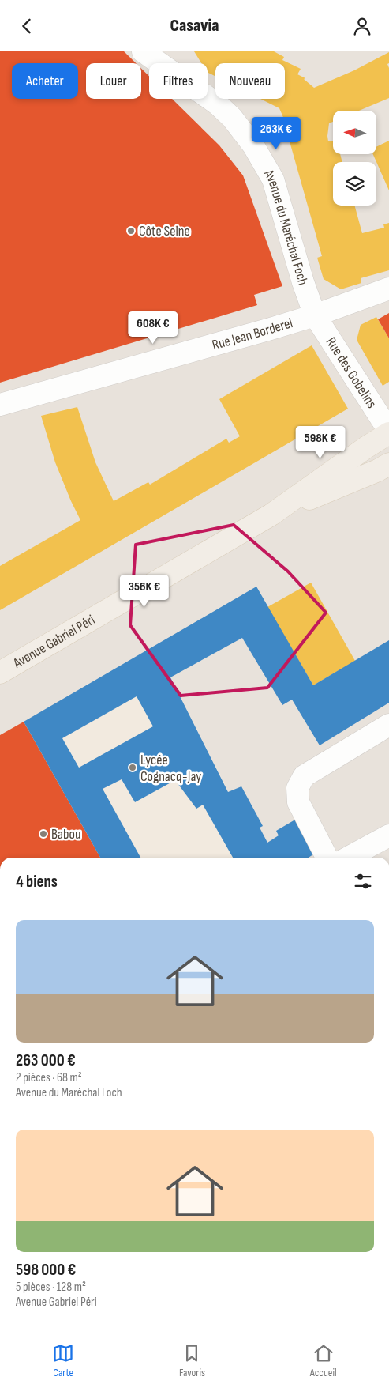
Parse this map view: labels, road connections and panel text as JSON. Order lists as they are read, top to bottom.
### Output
{
  "streets": {
    "main road": ["Avenue Gabriel Péri"],
    "street": ["Avenue du Maréchal Foch", "Rue Jean Borderel", "Rue des Gobelins"]
  },
  "crossings": [
    ["Avenue du Maréchal Foch", "Rue Jean Borderel"],
    ["Avenue du Maréchal Foch", "Rue des Gobelins"],
    ["Rue Jean Borderel", "Rue des Gobelins"],
    ["Rue des Gobelins", "Avenue Gabriel Péri"]
  ],
  "places": ["Côte Seine", "Lycée Cognacq-Jay", "Babou"],
  "north": "left",
  "page": {
    "header": "Casavia",
    "chip": [
      "Acheter",
      "Louer",
      "Filtres",
      "Nouveau"
    ],
    "price": [
      "263K €",
      "608K €",
      "598K €",
      "356K €"
    ],
    "heading": "4 biens",
    "list": [
      {
        "name": "263 000 €",
        "note": "2 pièces · 68 m² · Avenue du Maréchal Foch"
      },
      {
        "name": "598 000 €",
        "note": "5 pièces · 128 m² · Avenue Gabriel Péri"
      }
    ],
    "tabs": ["Carte", "Favoris", "Accueil"]
  }
}
